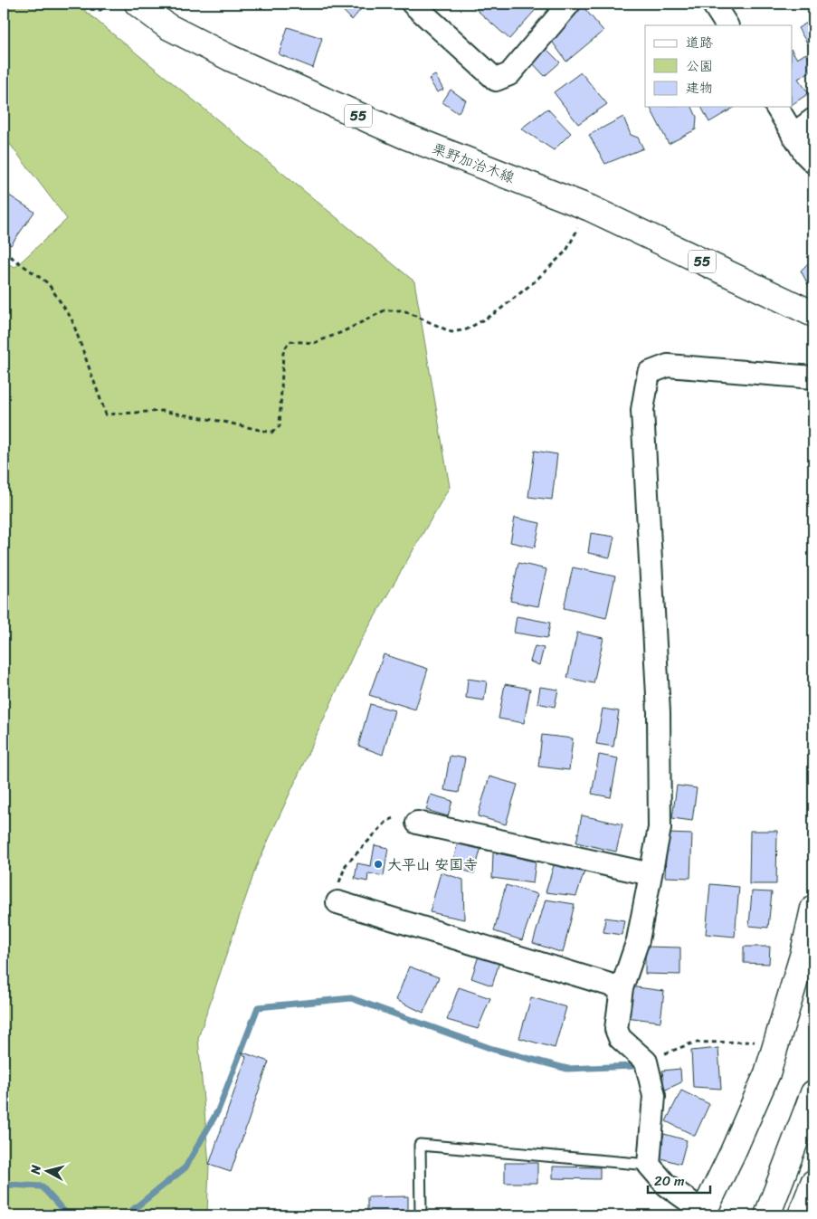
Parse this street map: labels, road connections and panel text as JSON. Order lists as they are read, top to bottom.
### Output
{
  "streets": {
    "main road": ["55", "栗野加治木線"]
  },
  "places": ["大平山 安国寺"],
  "legend": ["道路", "公園", "建物"],
  "scale_bar": "20 m",
  "north": "left"
}
